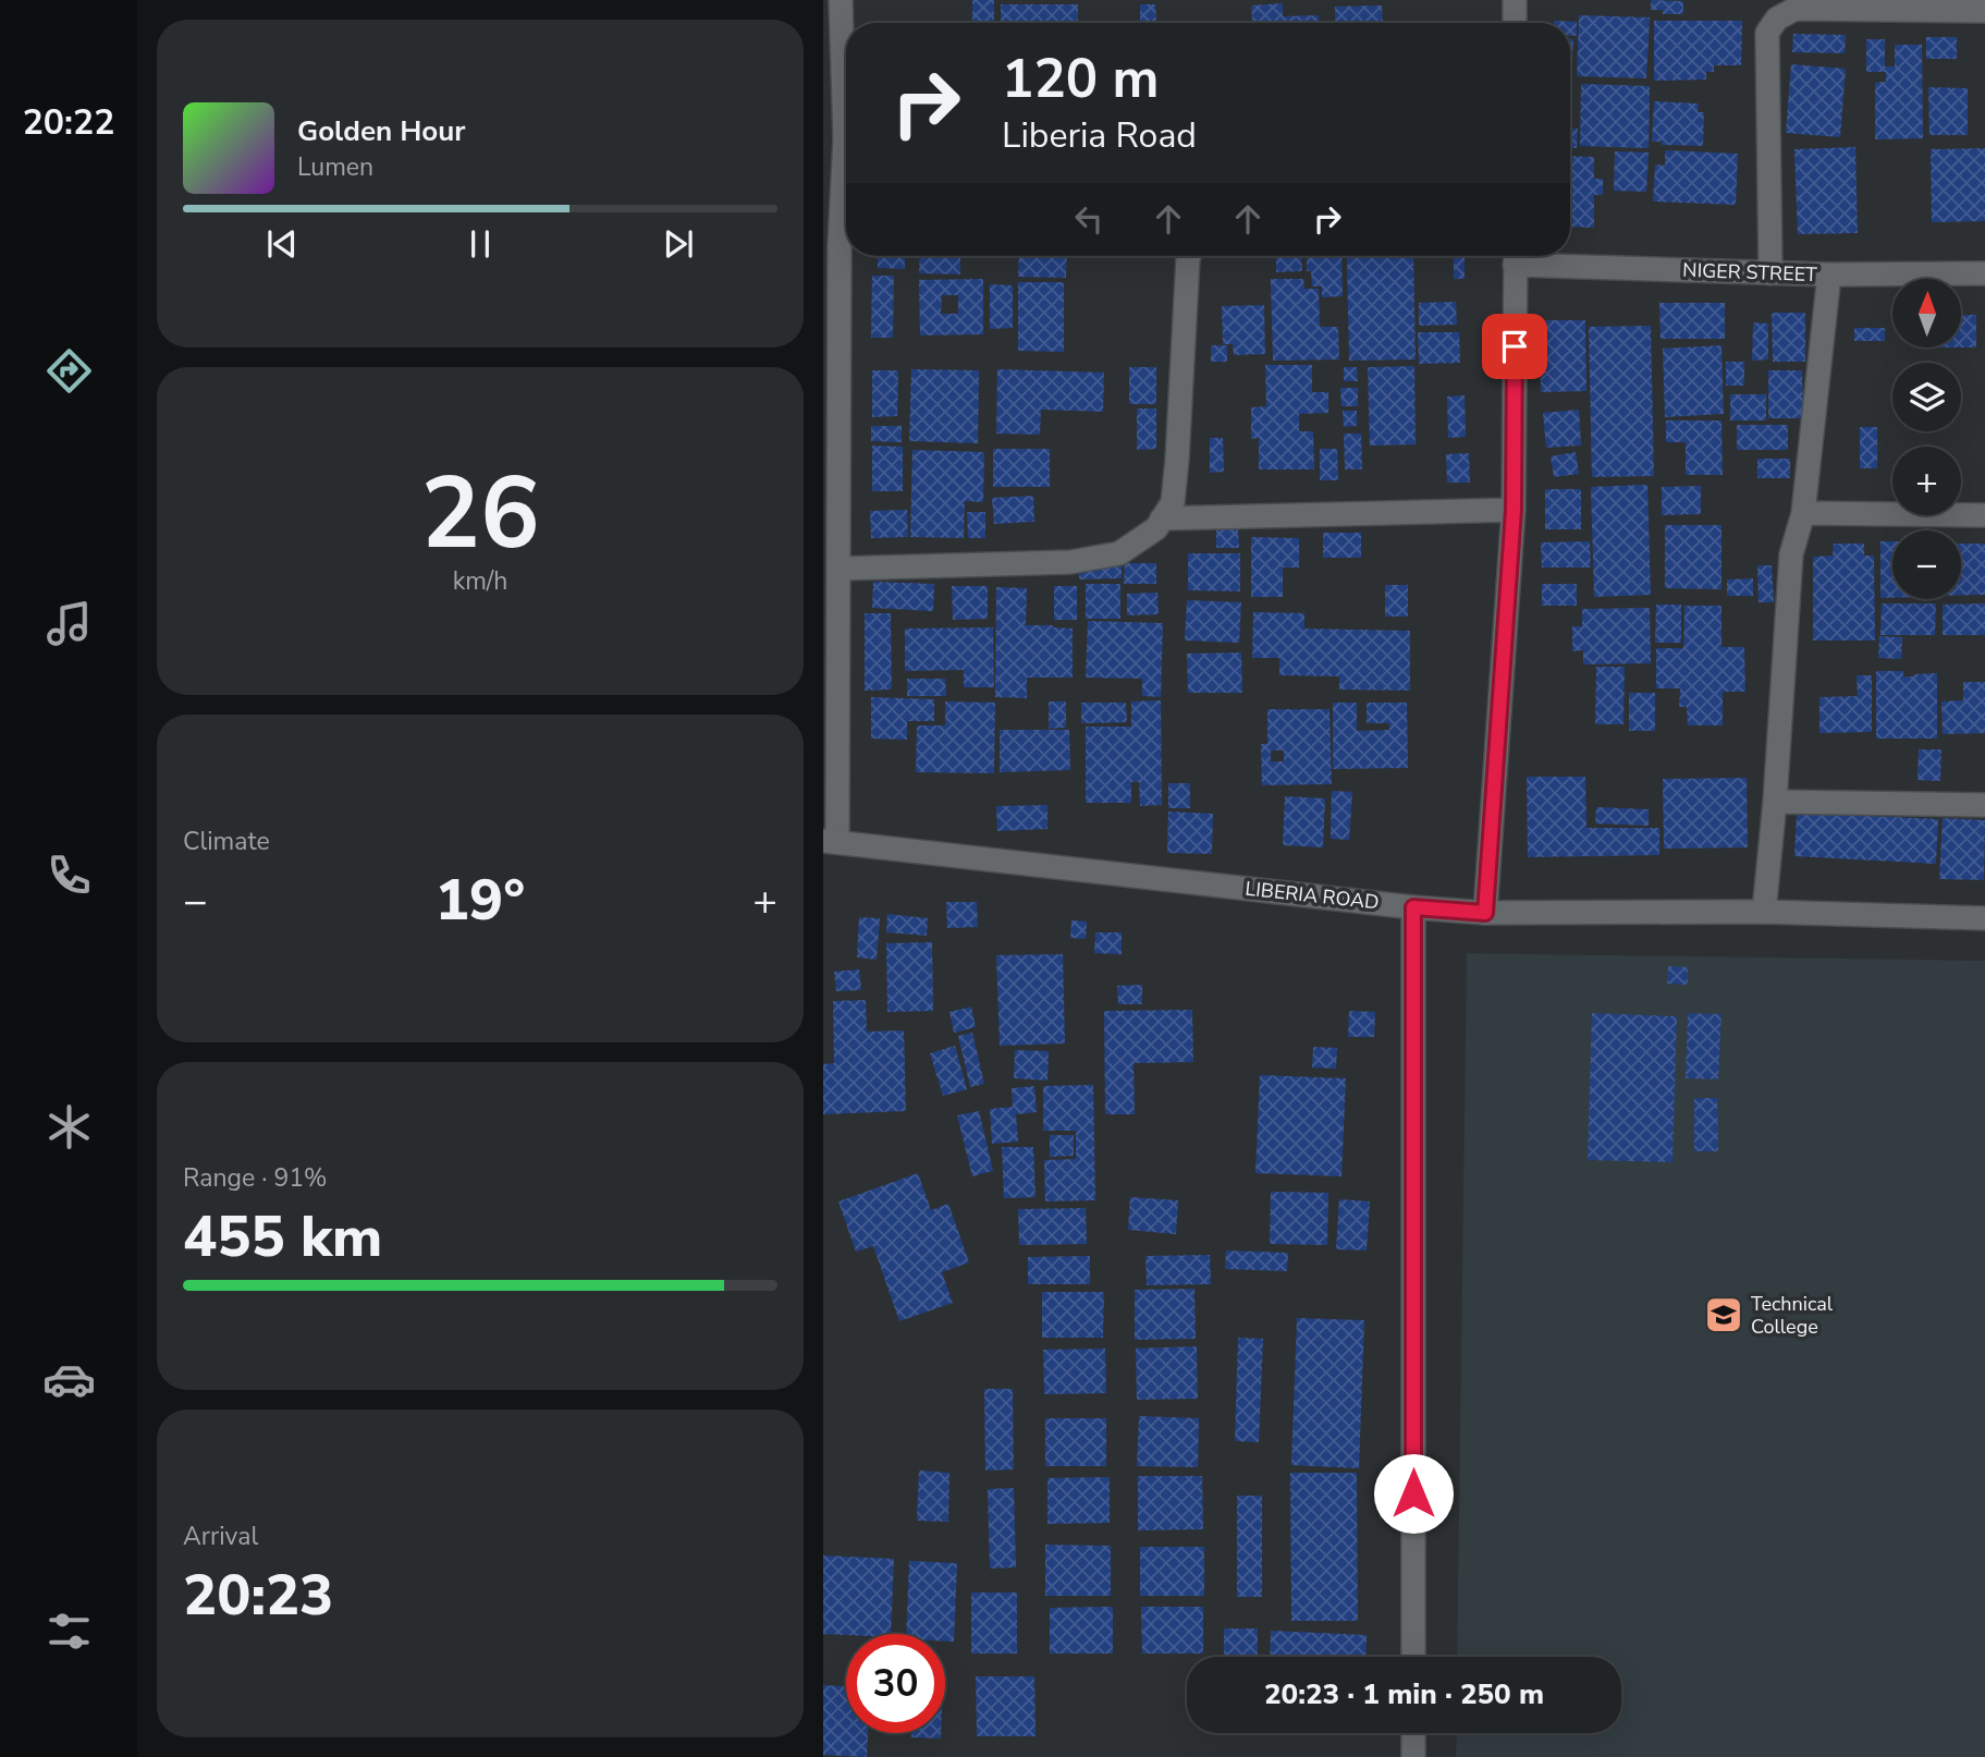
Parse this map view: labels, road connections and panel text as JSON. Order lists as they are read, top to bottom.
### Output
{
  "streets": {
    "street": ["NIGER STREET", "LIBERIA ROAD"]
  },
  "places": {
    "school or university": ["Technical College"]
  },
  "north": "top",
  "page": {
    "tabs": "20:22",
    "turn": ["120 m", "Liberia Road"],
    "song": ["Golden Hour", "Lumen"],
    "map_buttons": ["+", "−"],
    "tile": [
      ["26", "km/h"],
      "Climate",
      ["Range · 91%", "455 km"],
      ["Arrival", "20:23"]
    ],
    "heat": ["−", "19°", "+"],
    "limit": "30",
    "trip": "20:23 · 1 min · 250 m"
  }
}
